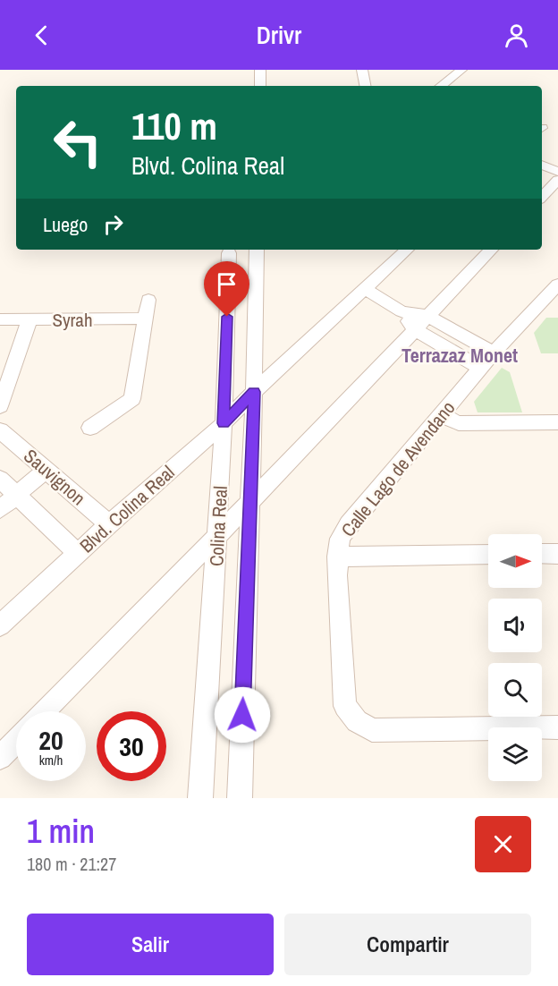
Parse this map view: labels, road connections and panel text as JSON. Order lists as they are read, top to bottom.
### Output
{
  "streets": {
    "street": [
      "Syrah",
      "Calle Lago de Avendano",
      "Sauvignon",
      "Blvd. Colina Real",
      "Colina Real"
    ]
  },
  "crossings": [
    ["Sauvignon", "Blvd. Colina Real"],
    ["Blvd. Colina Real", "Colina Real"]
  ],
  "districts": ["Terrazaz Monet"],
  "north": "right",
  "page": {
    "header": "Drivr",
    "turn": ["110 m", "Blvd. Colina Real"],
    "then": "Luego",
    "speed": "20 km/h",
    "limit": "30",
    "heading": ["1 min", "180 m · 21:27"],
    "buttons": ["Salir", "Compartir"]
  }
}
